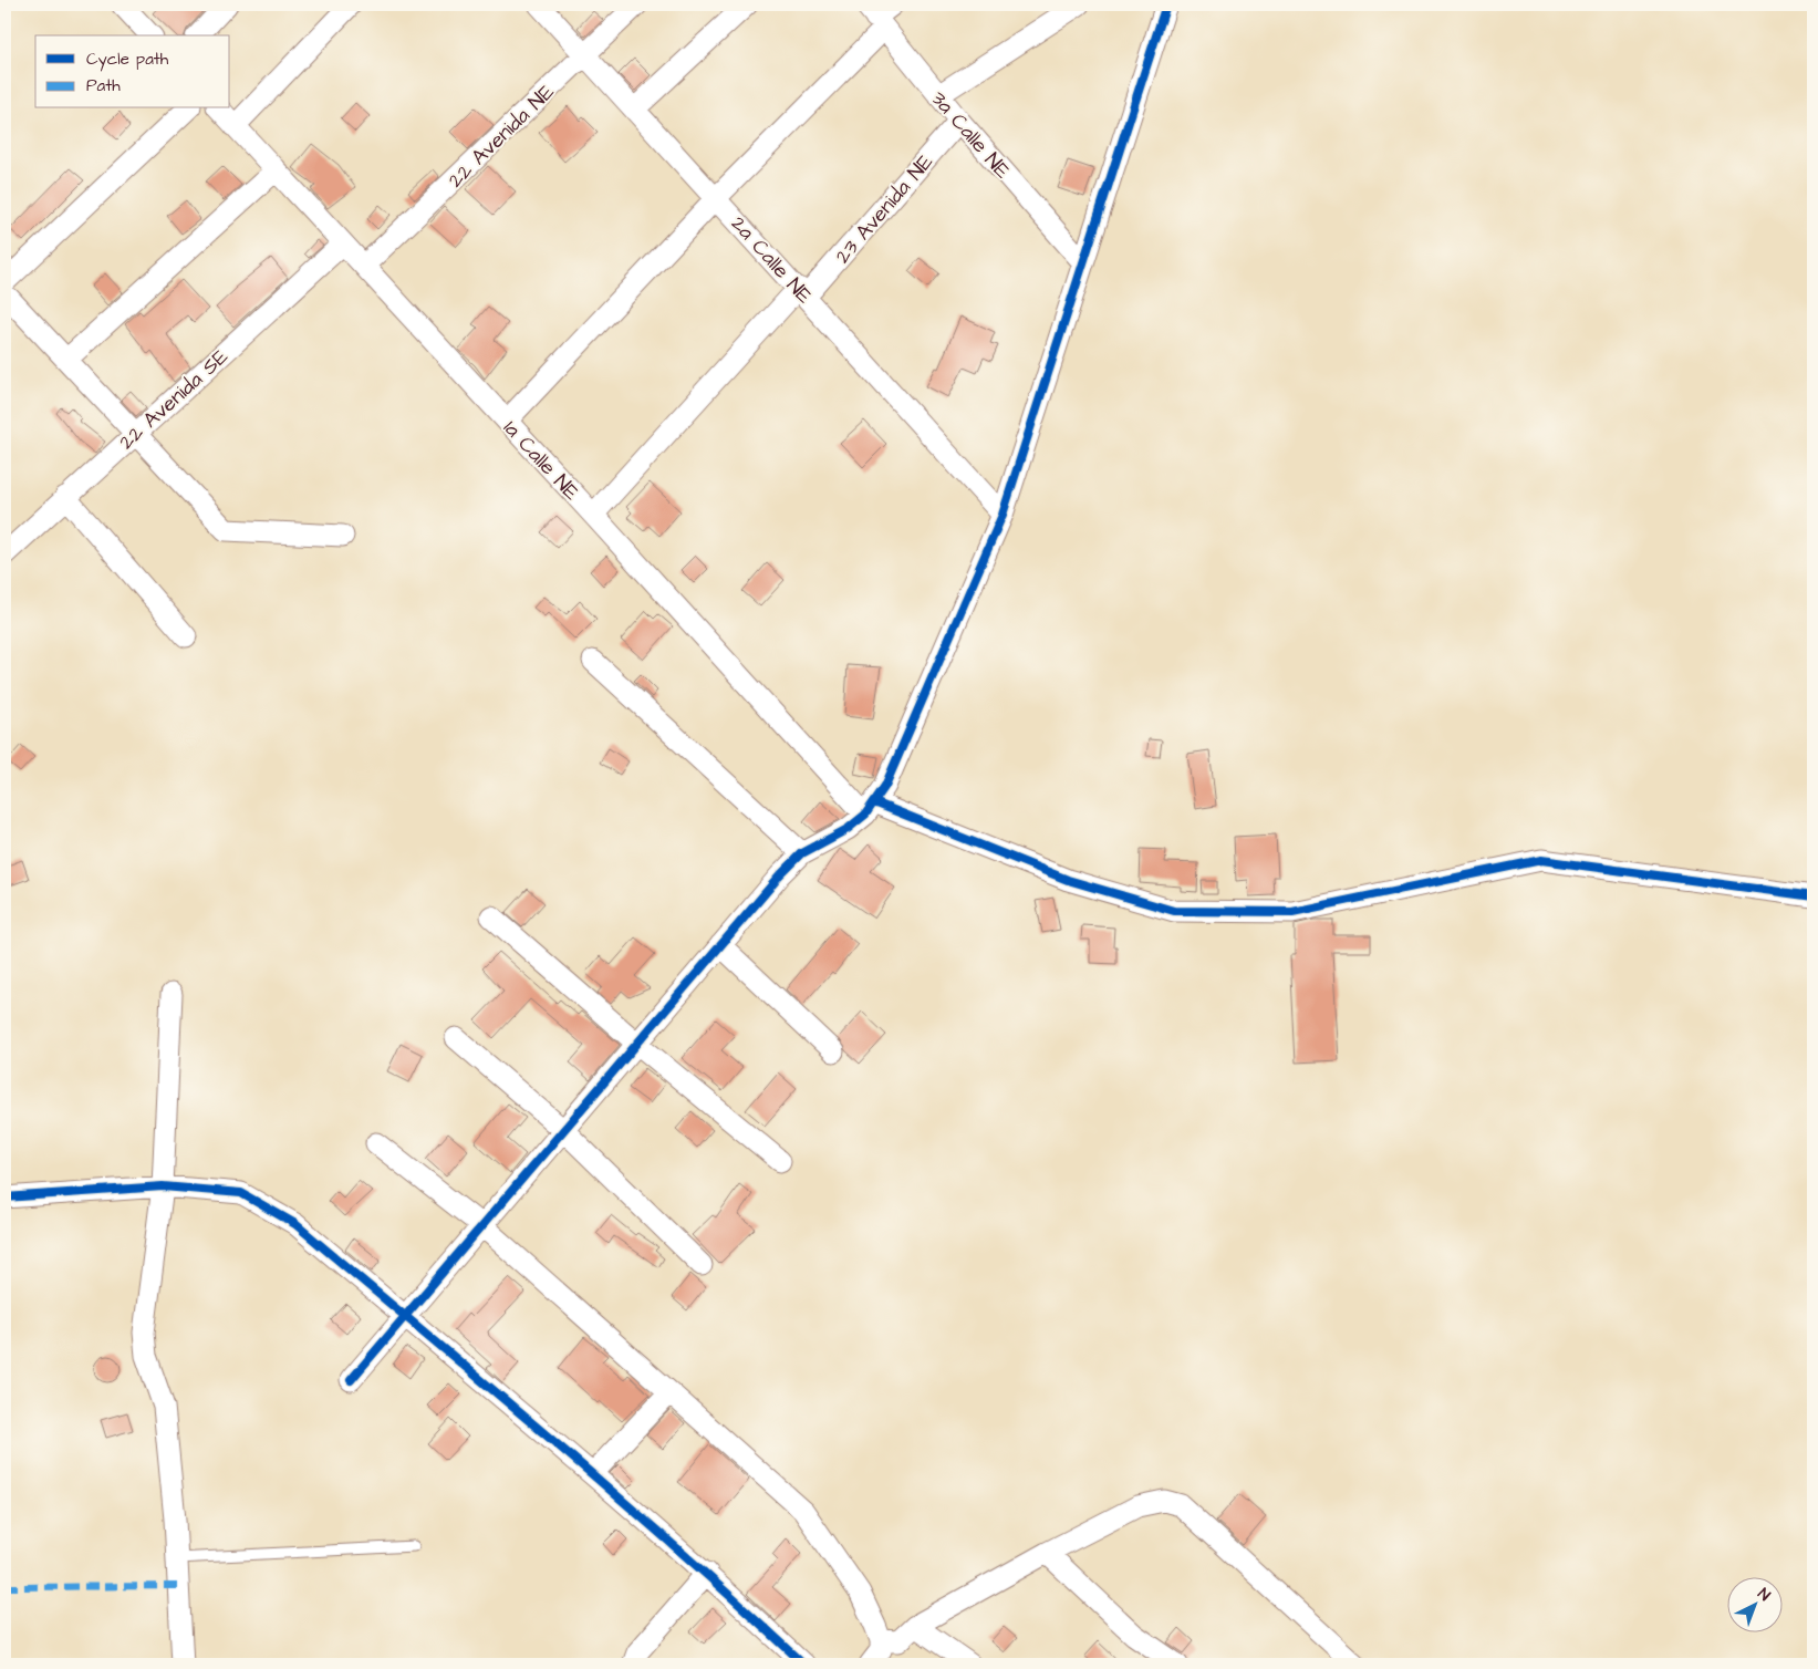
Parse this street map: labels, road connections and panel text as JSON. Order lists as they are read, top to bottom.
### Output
{
  "streets": {
    "street": [
      "3a Calle NE",
      "22 Avenida NE",
      "23 Avenida NE",
      "2a Calle NE",
      "22 Avenida SE",
      "1a Calle NE"
    ]
  },
  "crossings": [
    ["3a Calle NE", "23 Avenida NE"],
    ["22 Avenida NE", "2a Calle NE"],
    ["22 Avenida NE", "1a Calle NE"],
    ["23 Avenida NE", "2a Calle NE"],
    ["23 Avenida NE", "1a Calle NE"],
    ["22 Avenida SE", "1a Calle NE"]
  ],
  "legend": ["Cycle path", "Path"],
  "north": "top right"
}
